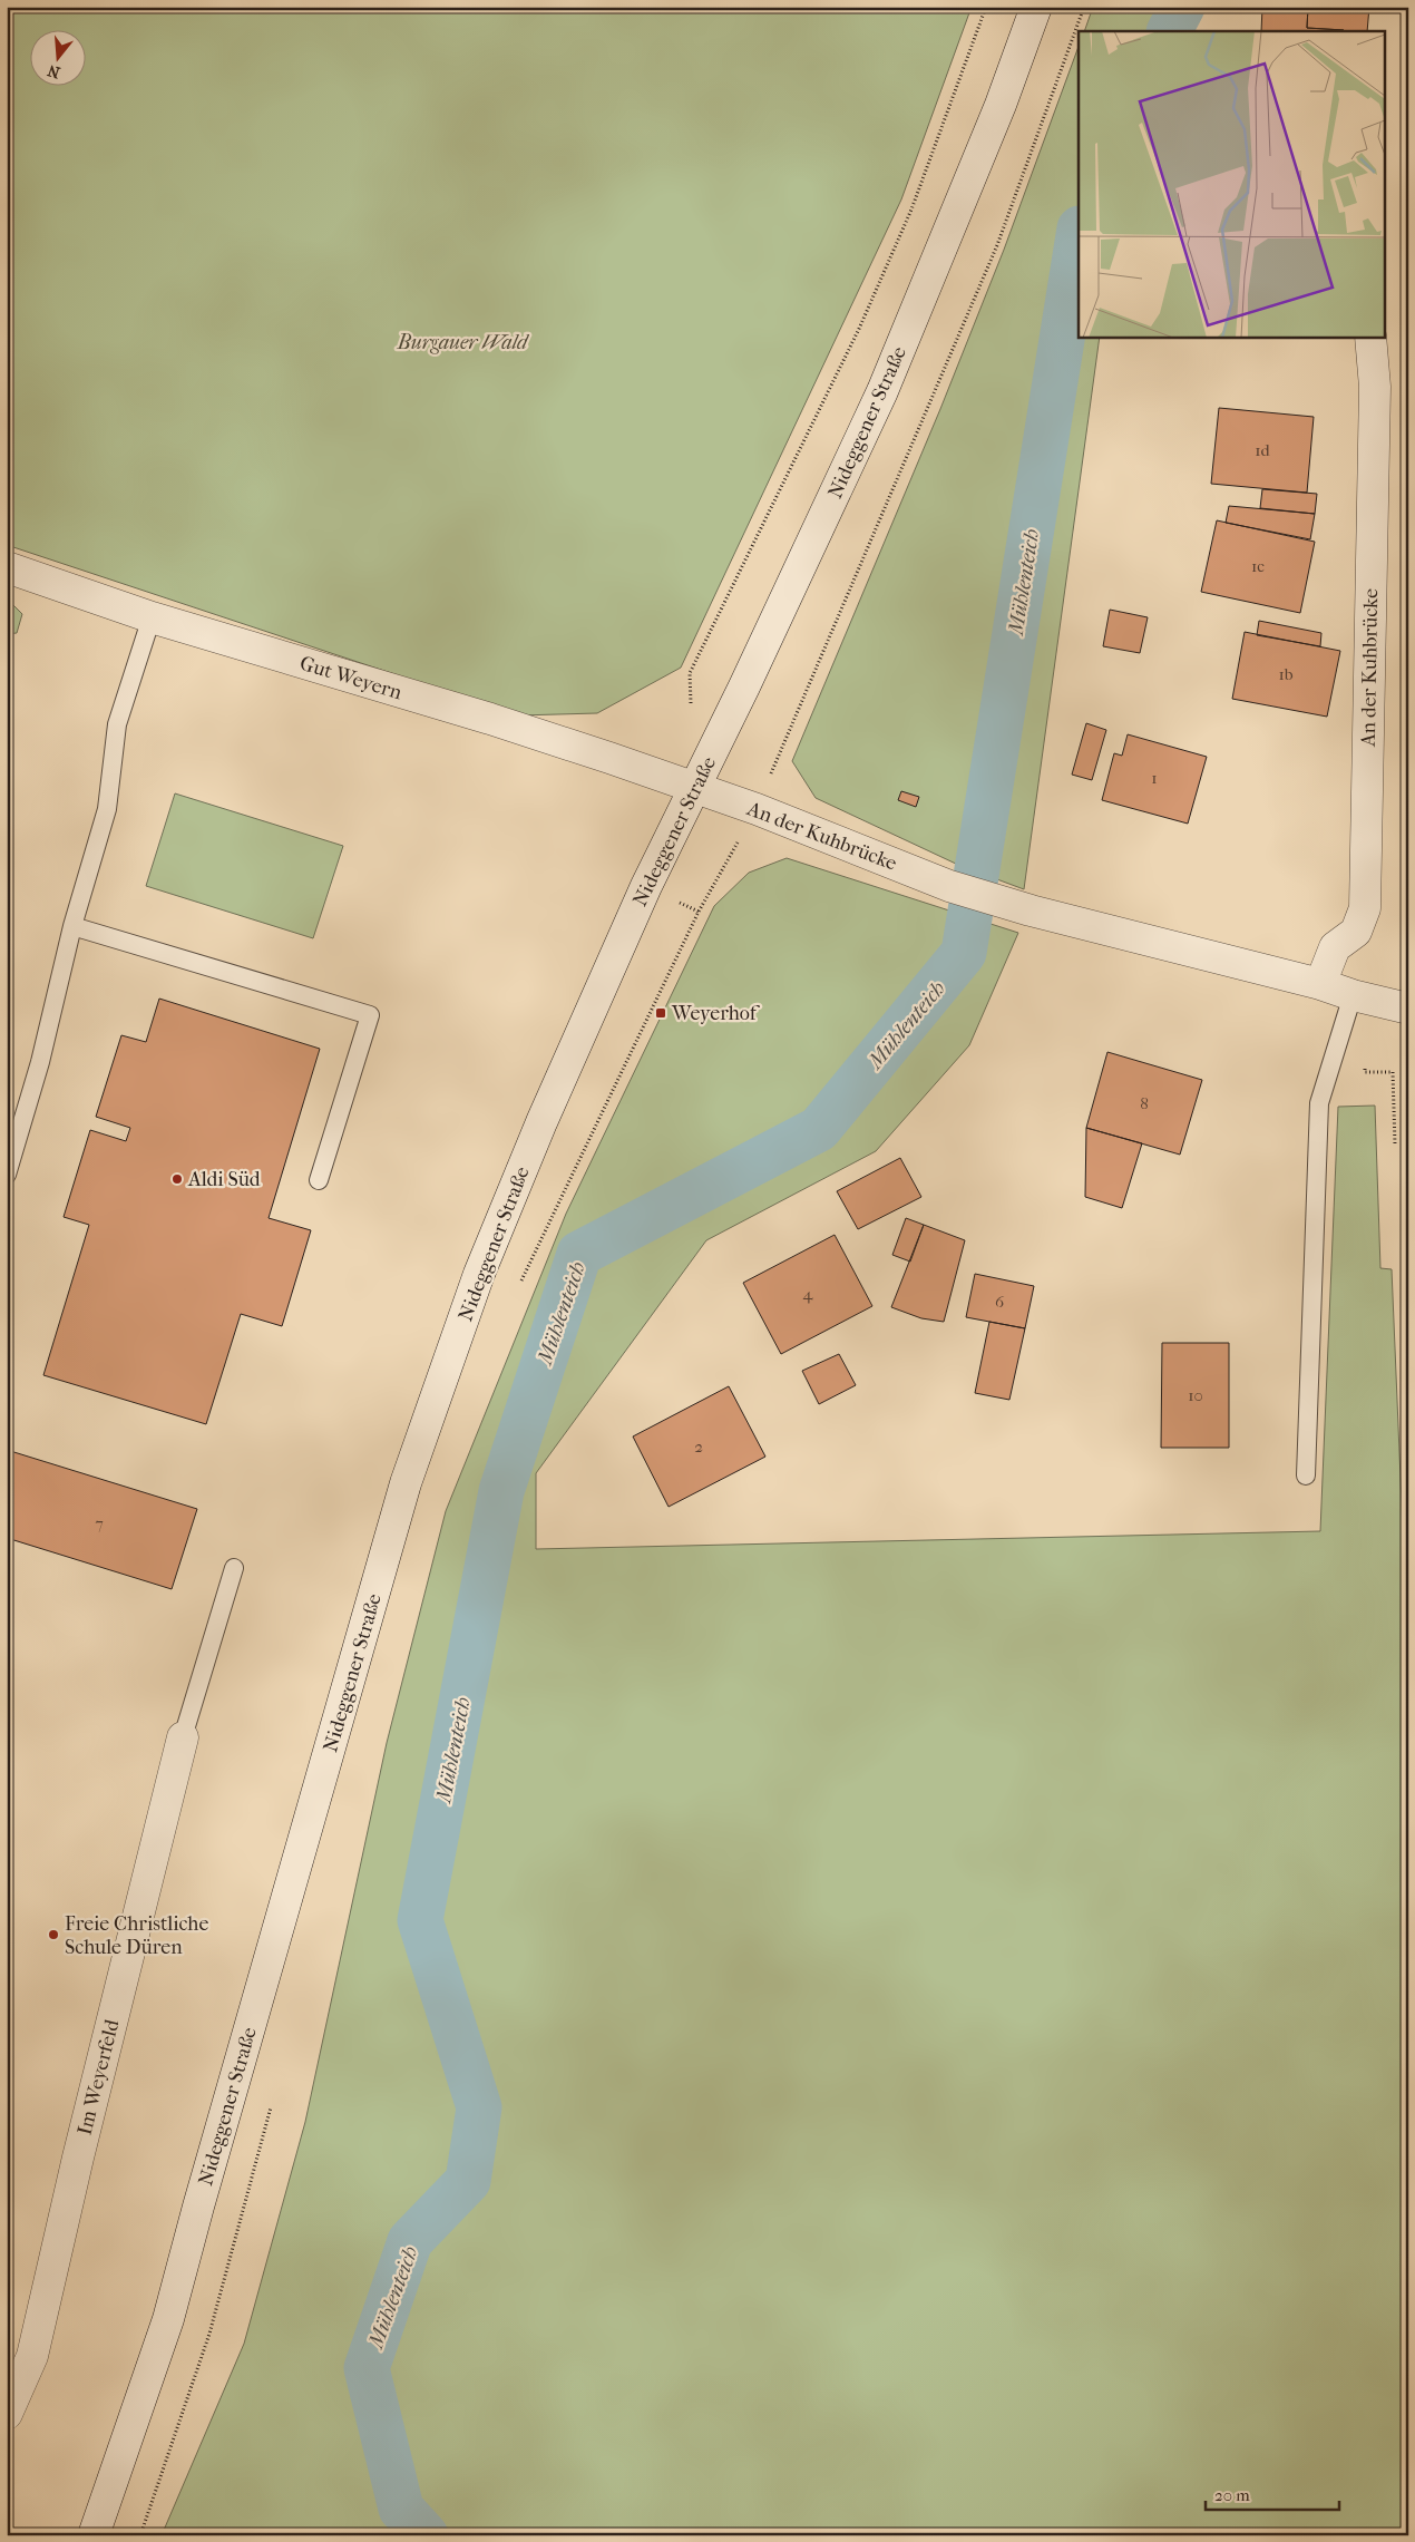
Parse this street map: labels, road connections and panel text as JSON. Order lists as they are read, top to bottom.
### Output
{
  "streets": {
    "street": [
      "Nideggener Straße",
      "An der Kuhbrücke",
      "Gut Weyern",
      "Im Weyerfeld"
    ]
  },
  "crossings": [
    ["Nideggener Straße", "An der Kuhbrücke"],
    ["Nideggener Straße", "Gut Weyern"],
    ["An der Kuhbrücke", "Gut Weyern"]
  ],
  "water": ["Mühlenteich"],
  "parks": ["Burgauer Wald"],
  "places": {
    "transit": ["Weyerhof"],
    "other": ["Aldi Süd", "Freie Christliche Schule Düren"]
  },
  "house_numbers": [
    "1d",
    "1c",
    "1b",
    "1",
    "8",
    "4",
    "6",
    "10",
    "2",
    "7"
  ],
  "scale_bar": "20 m",
  "north": "bottom"
}
